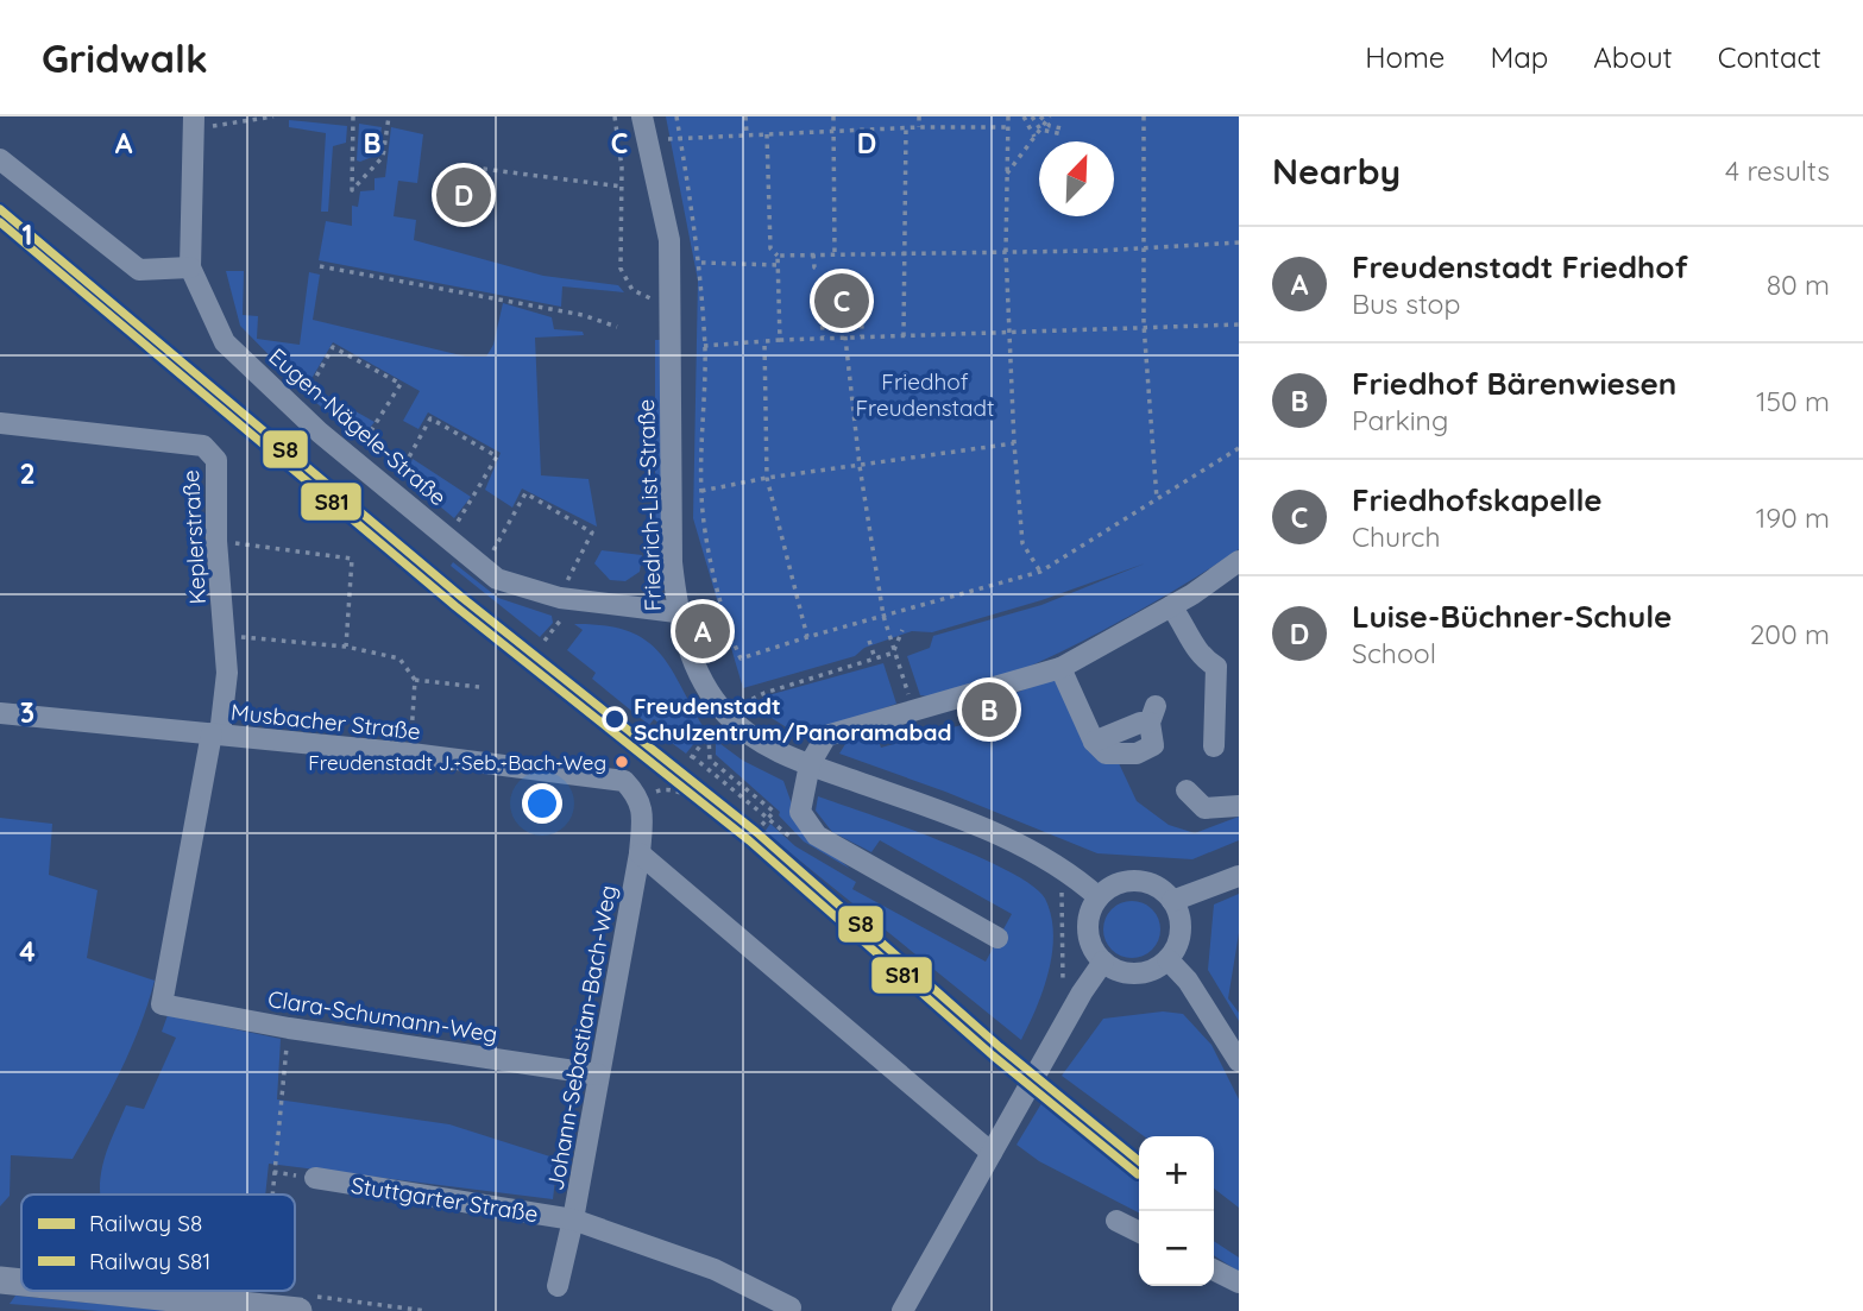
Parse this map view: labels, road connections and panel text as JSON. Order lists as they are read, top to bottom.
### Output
{
  "streets": {
    "street": [
      "Eugen-Nägele-Straße",
      "Friedrich-List-Straße",
      "Keplerstraße",
      "Musbacher Straße",
      "Clara-Schumann-Weg",
      "Johann-Sebastian-Bach-Weg",
      "Stuttgarter Straße"
    ]
  },
  "crossings": [
    ["Eugen-Nägele-Straße", "Friedrich-List-Straße"],
    ["Keplerstraße", "Musbacher Straße"],
    ["Keplerstraße", "Clara-Schumann-Weg"],
    ["Musbacher Straße", "Johann-Sebastian-Bach-Weg"],
    ["Clara-Schumann-Weg", "Johann-Sebastian-Bach-Weg"],
    ["Johann-Sebastian-Bach-Weg", "Stuttgarter Straße"]
  ],
  "parks": ["Friedhof Freudenstadt"],
  "places": ["Freudenstadt Schulzentrum/Panoramabad", "Freudenstadt J.-Seb.-Bach-Weg"],
  "lines": ["rail line S8", "rail line S81"],
  "legend": ["Railway S8", "Railway S81"],
  "north": "top right",
  "page": {
    "header": "Gridwalk",
    "nav": [
      "Home",
      "Map",
      "About",
      "Contact"
    ],
    "heading": ["Nearby", "4 results"],
    "pins": [
      "D",
      "C",
      "A",
      "B"
    ],
    "list": [
      {
        "mark": "A",
        "name": "Freudenstadt Friedhof",
        "note": "Bus stop",
        "value": "80 m"
      },
      {
        "mark": "B",
        "name": "Friedhof Bärenwiesen",
        "note": "Parking",
        "value": "150 m"
      },
      {
        "mark": "C",
        "name": "Friedhofskapelle",
        "note": "Church",
        "value": "190 m"
      },
      {
        "mark": "D",
        "name": "Luise-Büchner-Schule",
        "note": "School",
        "value": "200 m"
      }
    ],
    "map_buttons": ["+", "−"]
  },
  "grid": {
    "columns": [
      "A",
      "B",
      "C",
      "D"
    ],
    "rows": [
      "1",
      "2",
      "3",
      "4"
    ]
  }
}
